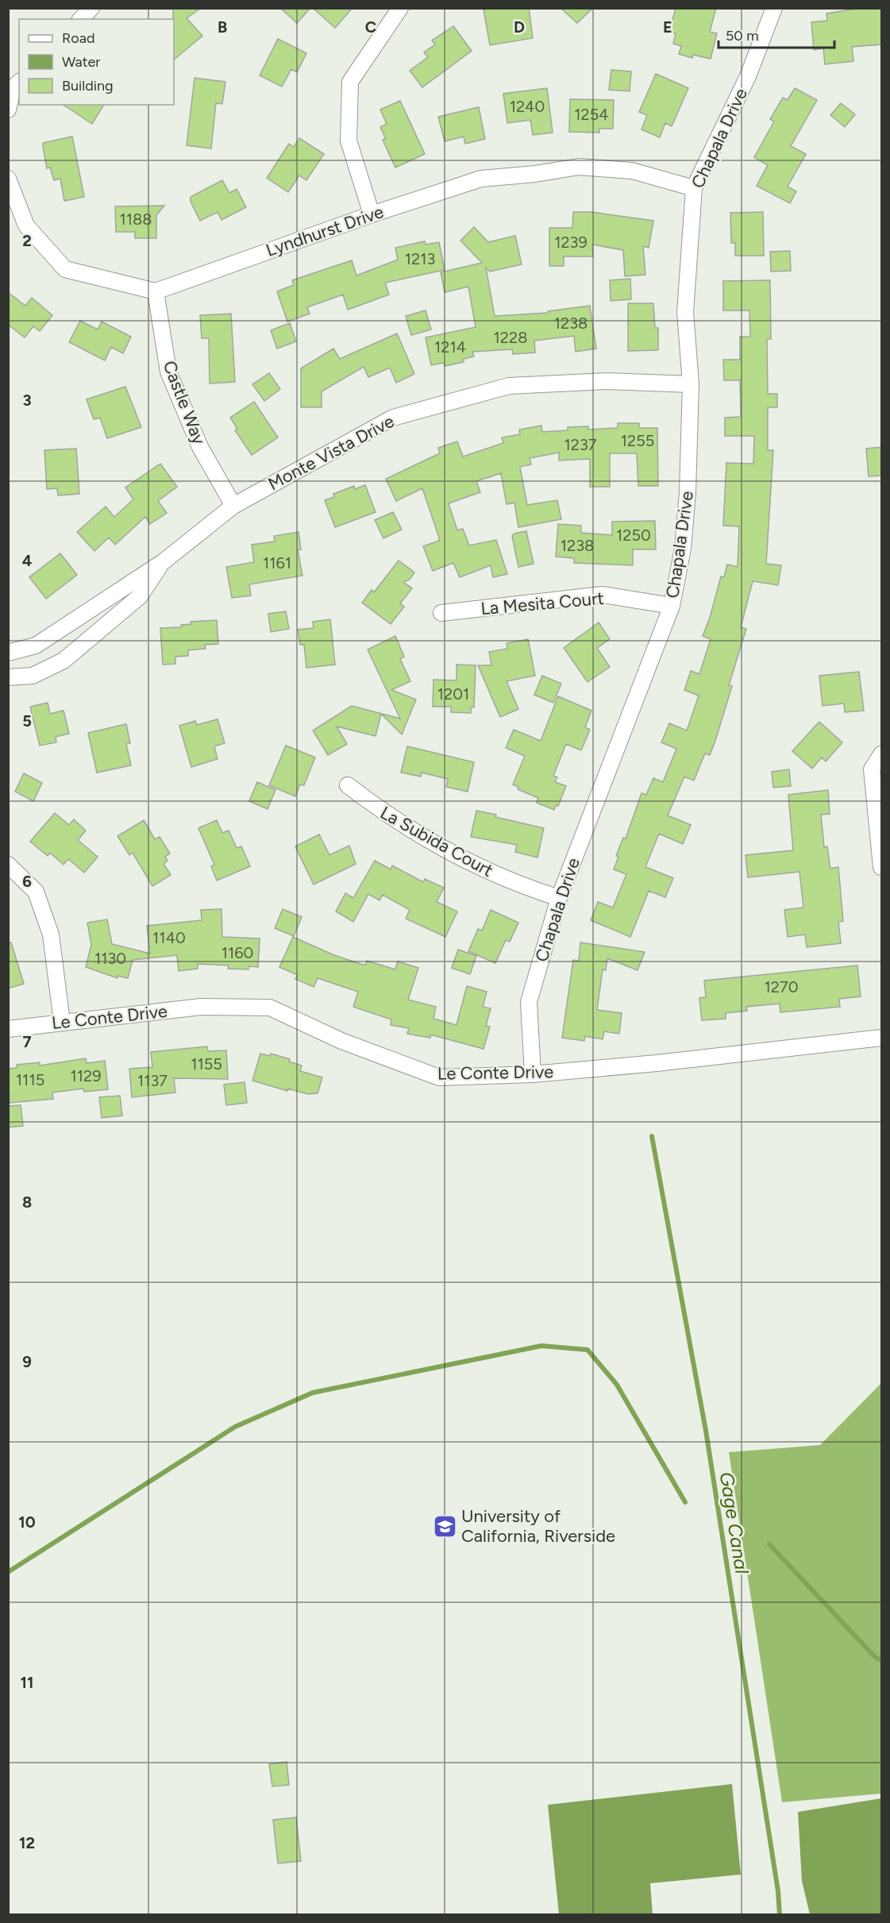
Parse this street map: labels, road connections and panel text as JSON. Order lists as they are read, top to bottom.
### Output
{
  "streets": {
    "street": [
      "Chapala Drive",
      "Lyndhurst Drive",
      "Castle Way",
      "Monte Vista Drive",
      "La Mesita Court",
      "La Subida Court",
      "Le Conte Drive"
    ]
  },
  "crossings": [
    ["Chapala Drive", "Lyndhurst Drive"],
    ["Chapala Drive", "Monte Vista Drive"],
    ["Chapala Drive", "La Mesita Court"],
    ["Chapala Drive", "La Subida Court"],
    ["Chapala Drive", "Le Conte Drive"],
    ["Lyndhurst Drive", "Castle Way"],
    ["Castle Way", "Monte Vista Drive"]
  ],
  "water": ["Gage Canal"],
  "places": {
    "school or university": ["University of California, Riverside"]
  },
  "house_numbers": [
    "1240",
    "1254",
    "1188",
    "1239",
    "1213",
    "1238",
    "1228",
    "1214",
    "1255",
    "1237",
    "1250",
    "1238",
    "1161",
    "1201",
    "1140",
    "1160",
    "1130",
    "1270",
    "1155",
    "1129",
    "1115",
    "1137"
  ],
  "legend": ["Road", "Water", "Building"],
  "scale_bar": "50 m",
  "grid": {
    "columns": [
      "B",
      "C",
      "D",
      "E"
    ],
    "rows": [
      "2",
      "3",
      "4",
      "5",
      "6",
      "7",
      "8",
      "9",
      "10",
      "11",
      "12"
    ]
  }
}
